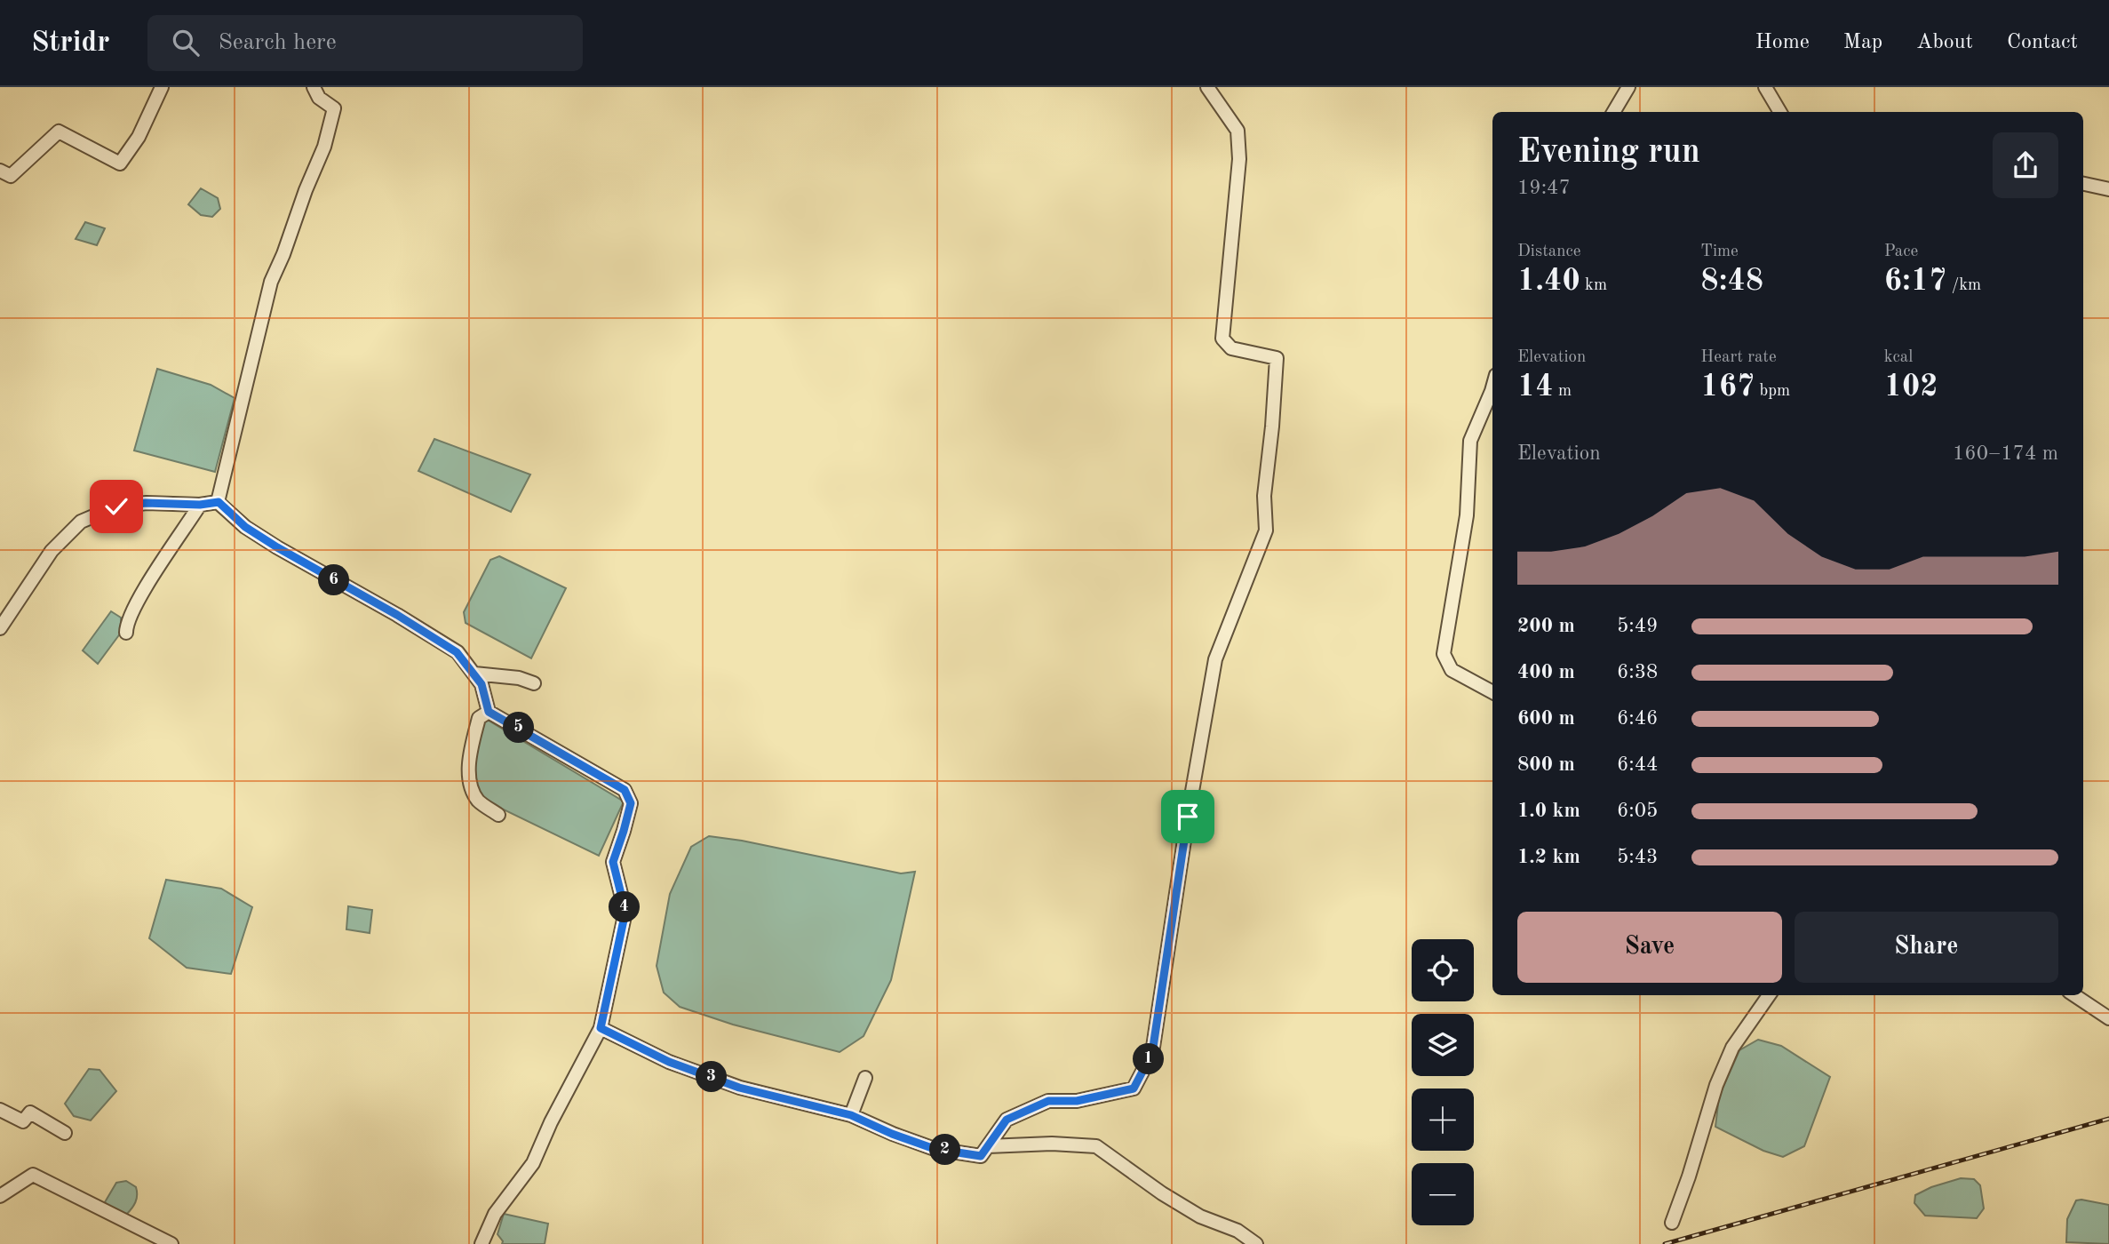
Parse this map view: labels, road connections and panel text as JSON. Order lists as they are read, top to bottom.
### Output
{
  "page": {
    "header": "Stridr",
    "search": "Search here",
    "nav": [
      "Home",
      "Map",
      "About",
      "Contact"
    ],
    "heading": ["Evening run", "19:47"],
    "stats": [
      ["Distance", "1.40 km"],
      ["Time", "8:48"],
      ["Pace", "6:17 /km"],
      ["Elevation", "14 m"],
      ["Heart rate", "167 bpm"],
      ["kcal", "102"]
    ],
    "chart": ["Elevation", "160–174 m"],
    "pins": [
      "6",
      "5",
      "4",
      "1",
      "3",
      "2"
    ],
    "list": [
      {
        "name": "200 m",
        "note": "5:49"
      },
      {
        "name": "400 m",
        "note": "6:38"
      },
      {
        "name": "600 m",
        "note": "6:46"
      },
      {
        "name": "800 m",
        "note": "6:44"
      },
      {
        "name": "1.0 km",
        "note": "6:05"
      },
      {
        "name": "1.2 km",
        "note": "5:43"
      }
    ],
    "buttons": ["Save", "Share"],
    "map_buttons": ["+", "−"]
  }
}
